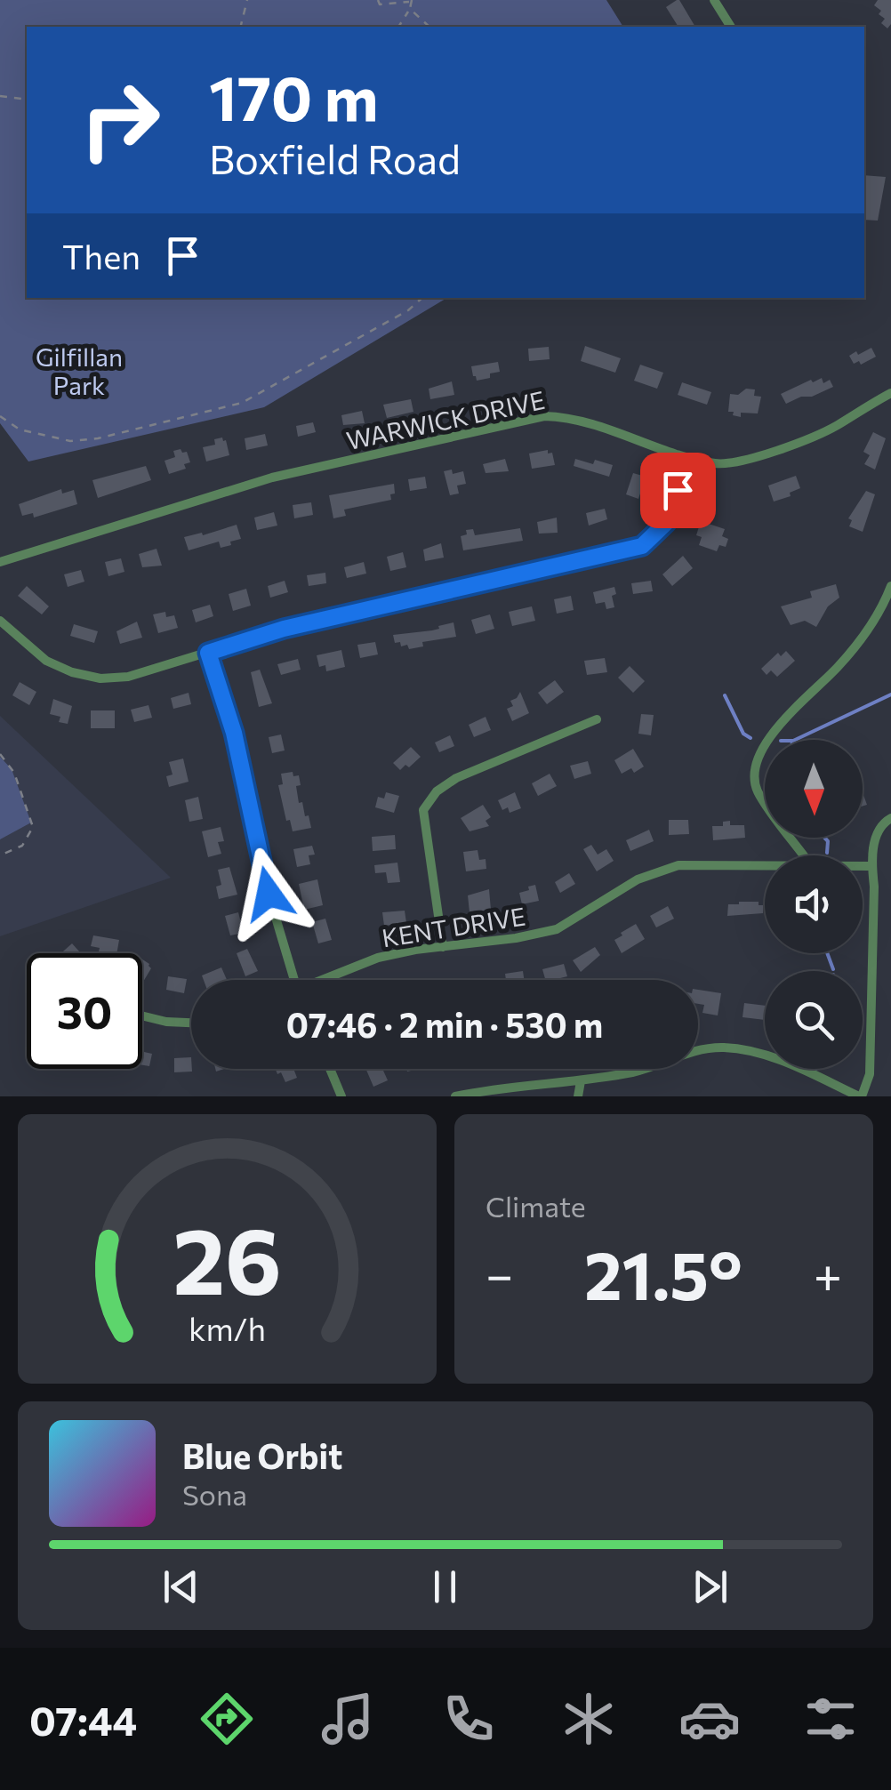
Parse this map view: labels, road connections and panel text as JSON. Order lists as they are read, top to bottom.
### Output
{
  "streets": {
    "street": ["WARWICK DRIVE", "KENT DRIVE"]
  },
  "parks": ["Gilfillan Park"],
  "north": "bottom",
  "page": {
    "turn": ["170 m", "Boxfield Road"],
    "then": "Then",
    "limit": "30",
    "trip": "07:46 · 2 min · 530 m",
    "tile": "Climate",
    "heat": ["−", "21.5°", "+"],
    "song": ["Blue Orbit", "Sona"],
    "tabs": "07:44",
    "gauge": ["26", "km/h"]
  }
}
